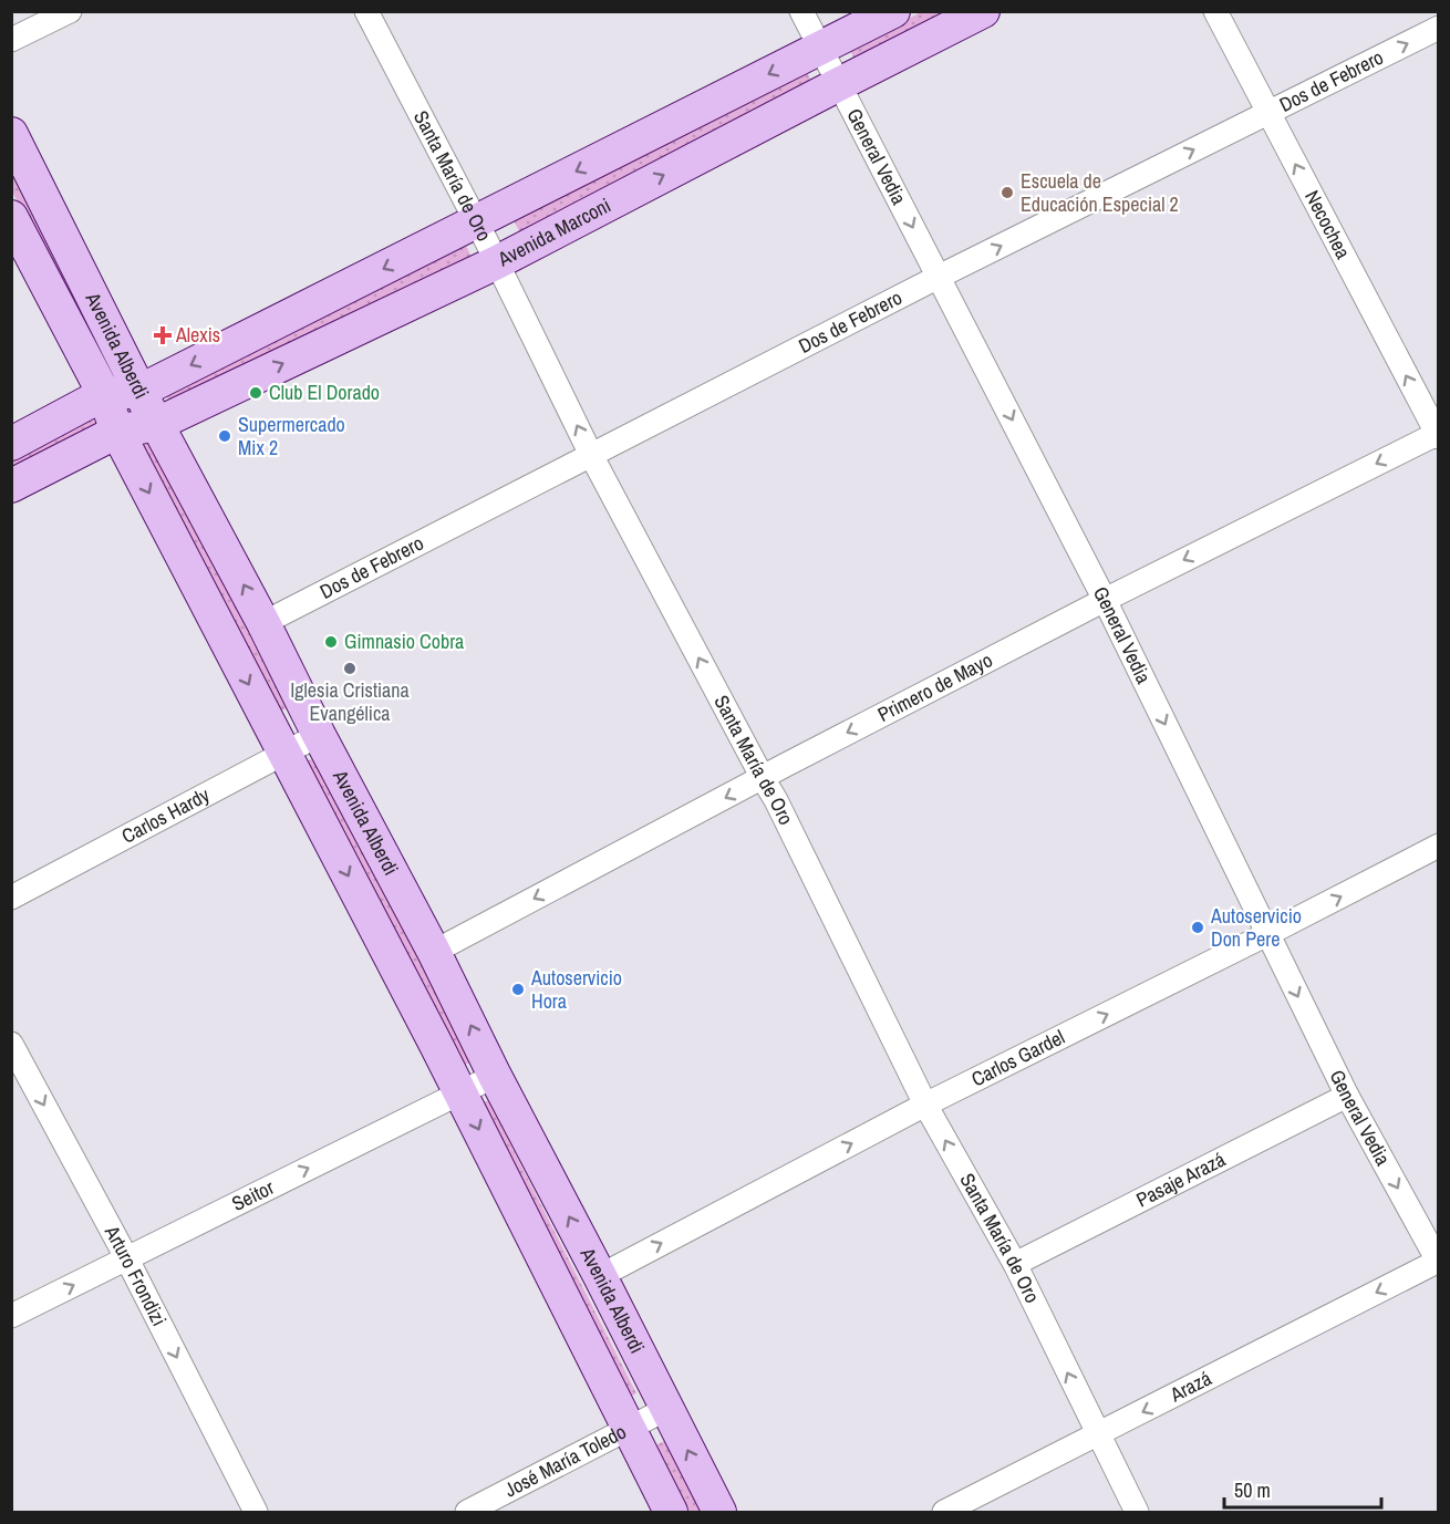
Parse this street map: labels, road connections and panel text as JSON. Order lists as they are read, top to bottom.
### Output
{
  "streets": {
    "main road": ["Avenida Marconi", "Avenida Alberdi"],
    "street": [
      "Dos de Febrero",
      "General Vedia",
      "Santa María de Oro",
      "Necochea",
      "Primero de Mayo",
      "Carlos Hardy",
      "Carlos Gardel",
      "Pasaje Arazá",
      "Seitor",
      "Arturo Frondizi",
      "Arazá",
      "José María Toledo"
    ]
  },
  "crossings": [
    ["Dos de Febrero", "General Vedia"],
    ["Dos de Febrero", "Santa María de Oro"],
    ["Dos de Febrero", "Necochea"],
    ["Dos de Febrero", "Avenida Alberdi"],
    ["General Vedia", "Avenida Marconi"],
    ["General Vedia", "Primero de Mayo"],
    ["General Vedia", "Carlos Gardel"],
    ["General Vedia", "Pasaje Arazá"],
    ["General Vedia", "Arazá"],
    ["Santa María de Oro", "Avenida Marconi"],
    ["Santa María de Oro", "Primero de Mayo"],
    ["Santa María de Oro", "Carlos Gardel"],
    ["Santa María de Oro", "Pasaje Arazá"],
    ["Santa María de Oro", "Arazá"],
    ["Necochea", "Primero de Mayo"],
    ["Avenida Marconi", "Avenida Alberdi"],
    ["Avenida Alberdi", "Primero de Mayo"],
    ["Avenida Alberdi", "Carlos Hardy"],
    ["Avenida Alberdi", "Carlos Gardel"],
    ["Avenida Alberdi", "Seitor"],
    ["Avenida Alberdi", "José María Toledo"],
    ["Seitor", "Arturo Frondizi"]
  ],
  "one_way": [
    "Dos de Febrero",
    "General Vedia",
    "Santa María de Oro",
    "Necochea",
    "Primero de Mayo",
    "Carlos Gardel",
    "Seitor",
    "Arturo Frondizi",
    "Arazá"
  ],
  "places": {
    "other": [
      "Escuela de Educación Especial 2",
      "Club El Dorado",
      "Supermercado Mix 2",
      "Gimnasio Cobra",
      "Iglesia Cristiana Evangélica",
      "Autoservicio Don Pere",
      "Autoservicio Hora"
    ],
    "health": ["Alexis"]
  },
  "scale_bar": "50 m"
}
